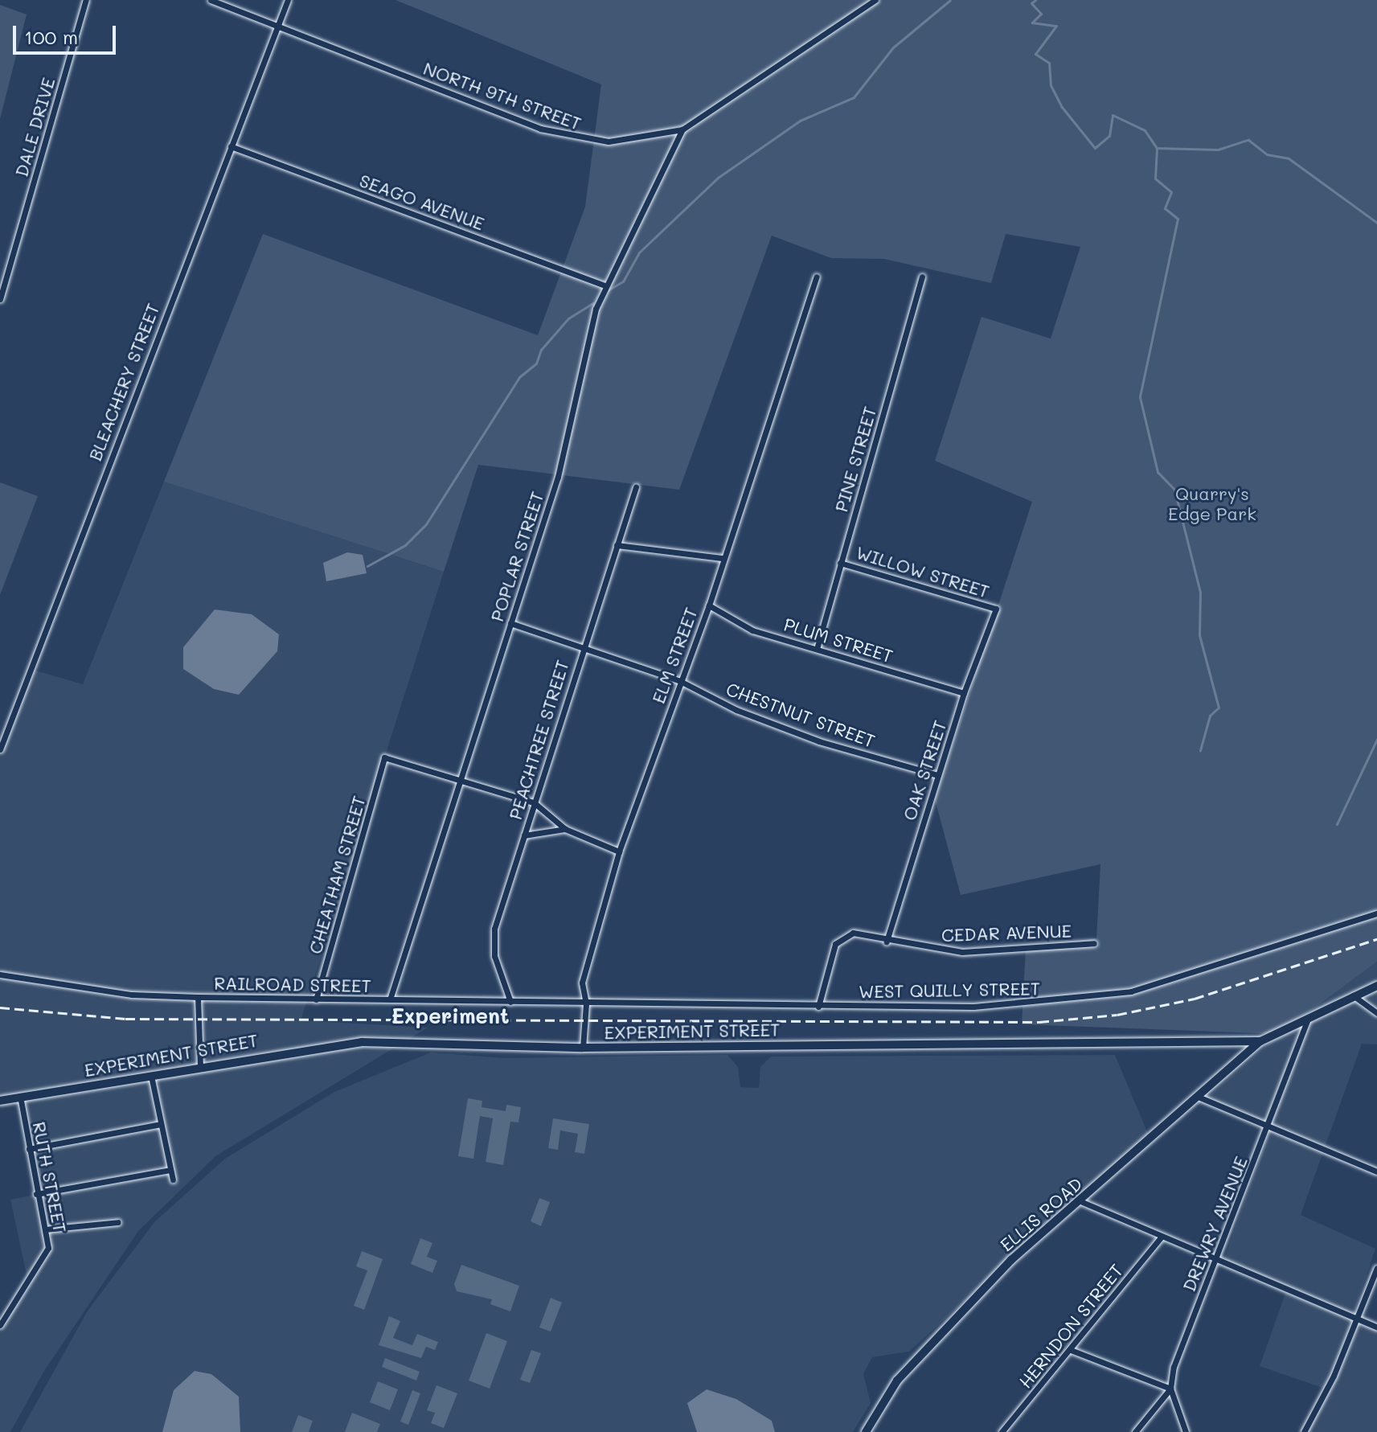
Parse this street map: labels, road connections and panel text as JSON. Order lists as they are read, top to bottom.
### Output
{
  "streets": {
    "main road": ["EXPERIMENT STREET", "ELLIS ROAD"],
    "street": [
      "NORTH 9TH STREET",
      "DALE DRIVE",
      "SEAGO AVENUE",
      "BLEACHERY STREET",
      "PINE STREET",
      "POPLAR STREET",
      "WILLOW STREET",
      "PLUM STREET",
      "ELM STREET",
      "CHESTNUT STREET",
      "PEACHTREE STREET",
      "OAK STREET",
      "CHEATHAM STREET",
      "CEDAR AVENUE",
      "RAILROAD STREET",
      "WEST QUILLY STREET",
      "RUTH STREET",
      "DREWRY AVENUE",
      "HERNDON STREET"
    ]
  },
  "crossings": [
    ["NORTH 9TH STREET", "BLEACHERY STREET"],
    ["NORTH 9TH STREET", "POPLAR STREET"],
    ["SEAGO AVENUE", "BLEACHERY STREET"],
    ["SEAGO AVENUE", "POPLAR STREET"],
    ["PINE STREET", "WILLOW STREET"],
    ["PINE STREET", "PLUM STREET"],
    ["POPLAR STREET", "CHESTNUT STREET"],
    ["POPLAR STREET", "CHEATHAM STREET"],
    ["POPLAR STREET", "RAILROAD STREET"],
    ["WILLOW STREET", "OAK STREET"],
    ["PLUM STREET", "ELM STREET"],
    ["PLUM STREET", "OAK STREET"],
    ["ELM STREET", "CHESTNUT STREET"],
    ["ELM STREET", "RAILROAD STREET"],
    ["ELM STREET", "WEST QUILLY STREET"],
    ["ELM STREET", "EXPERIMENT STREET"],
    ["CHESTNUT STREET", "PEACHTREE STREET"],
    ["CHESTNUT STREET", "OAK STREET"],
    ["PEACHTREE STREET", "RAILROAD STREET"],
    ["OAK STREET", "CEDAR AVENUE"],
    ["CHEATHAM STREET", "RAILROAD STREET"],
    ["CEDAR AVENUE", "WEST QUILLY STREET"],
    ["RAILROAD STREET", "WEST QUILLY STREET"],
    ["EXPERIMENT STREET", "RUTH STREET"],
    ["EXPERIMENT STREET", "ELLIS ROAD"],
    ["EXPERIMENT STREET", "DREWRY AVENUE"]
  ],
  "districts": ["Experiment"],
  "parks": ["Quarry's Edge Park"],
  "scale_bar": "100 m"
}
